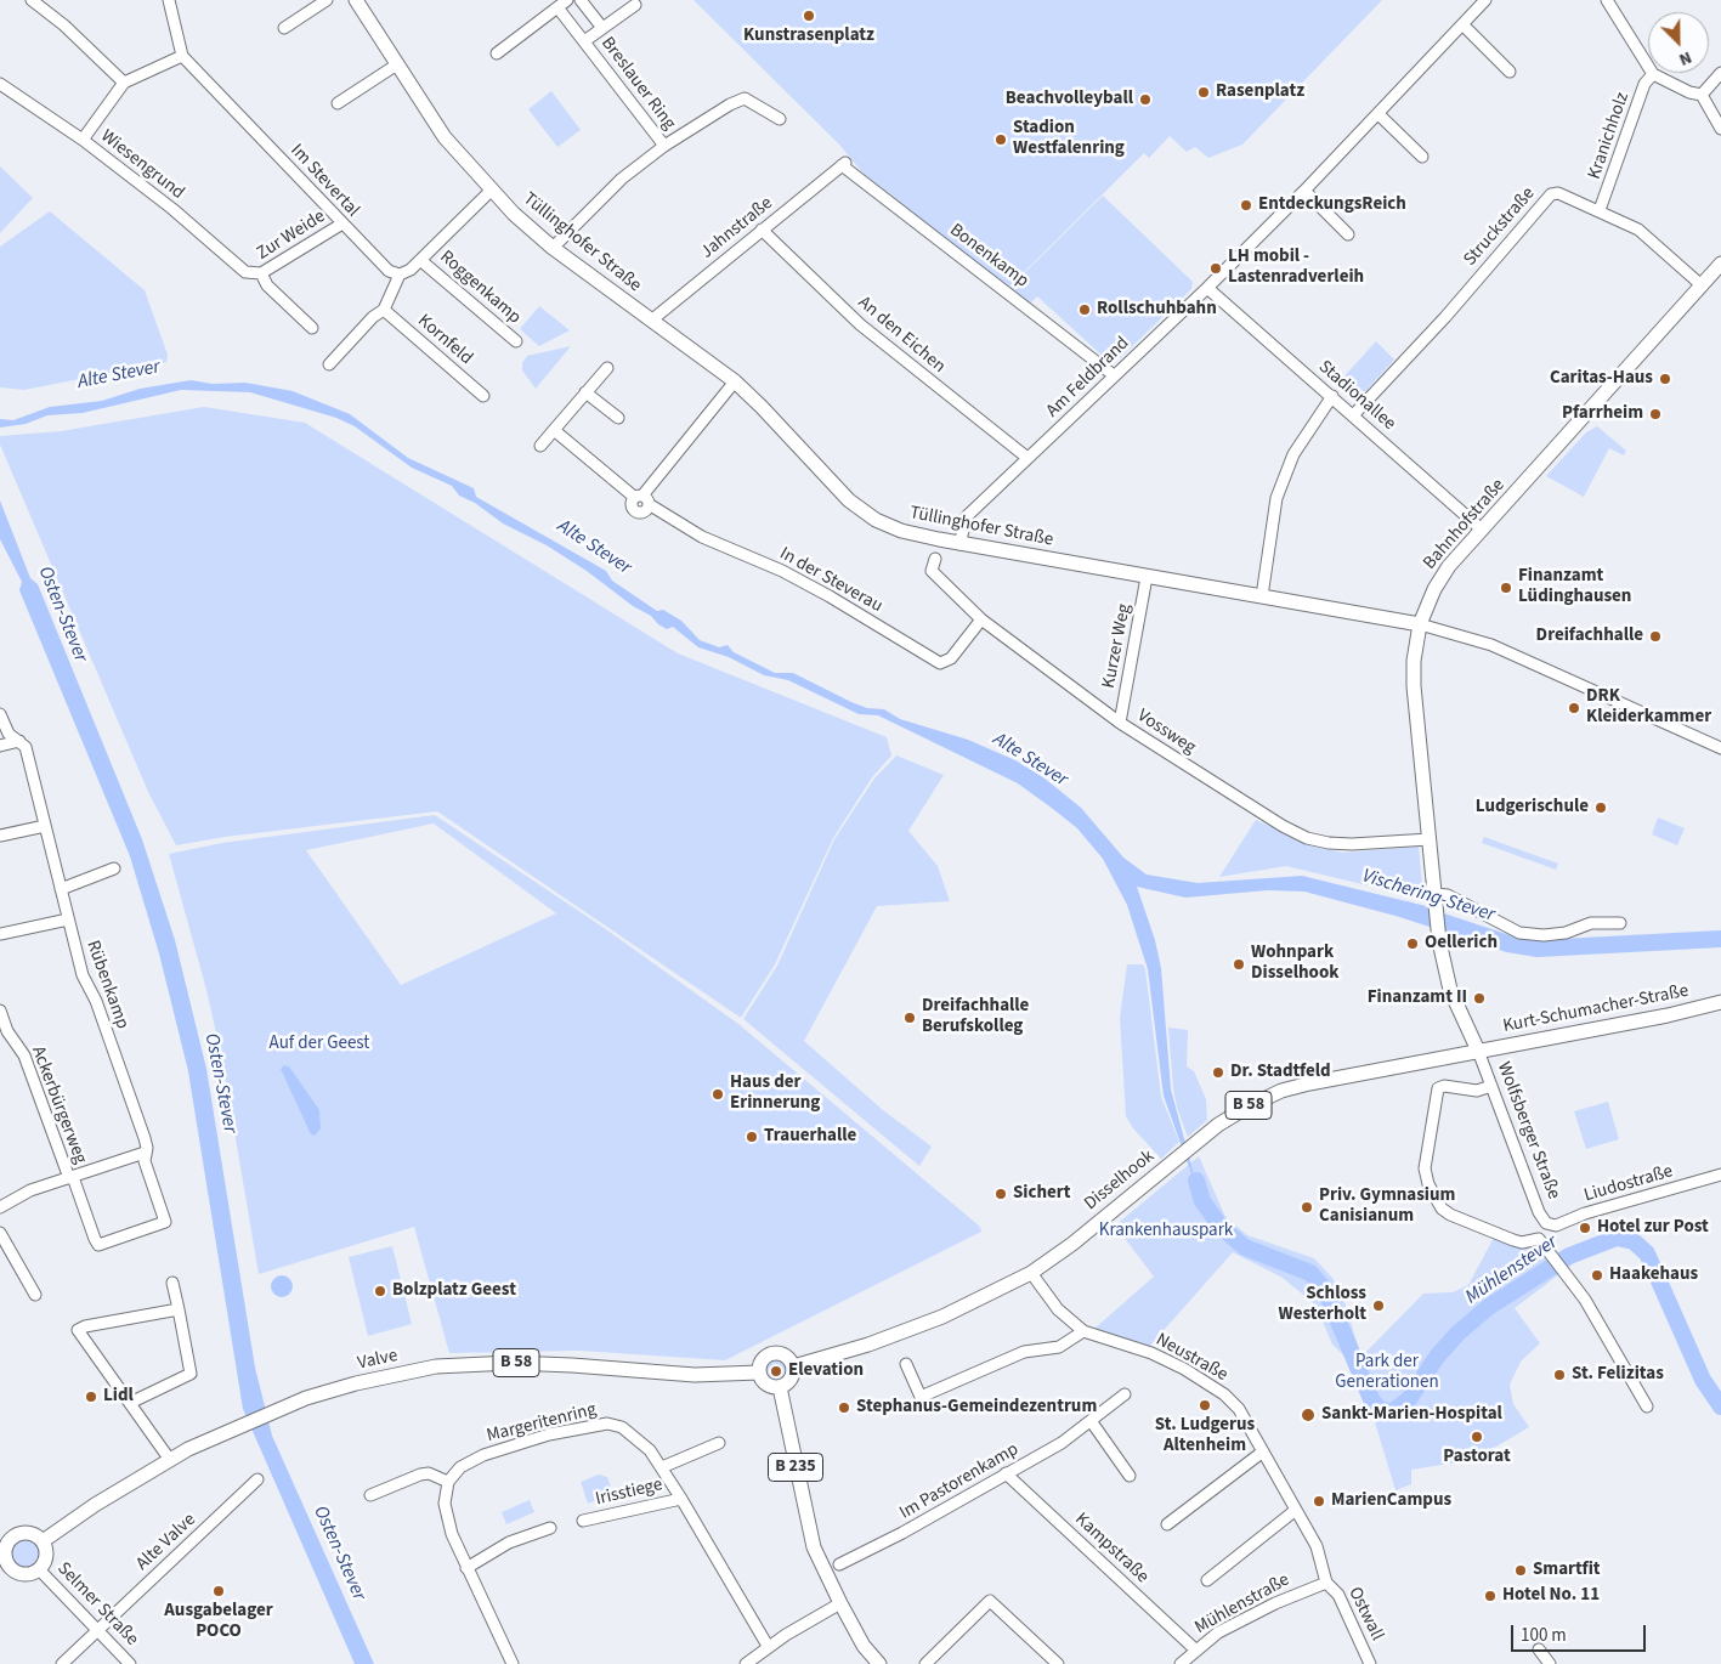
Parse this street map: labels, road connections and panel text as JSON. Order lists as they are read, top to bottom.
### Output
{
  "streets": {
    "main road": [
      "Tüllinghofer Straße",
      "Bahnhofstraße",
      "Kurt-Schumacher-Straße",
      "B 58",
      "Wolfsberger Straße",
      "Disselhook",
      "Valve",
      "B 235"
    ],
    "street": [
      "Breslauer Ring",
      "Kranichholz",
      "Wiesengrund",
      "Im Stevertal",
      "Struckstraße",
      "Jahnstraße",
      "Zur Weide",
      "Bonenkamp",
      "Roggenkamp",
      "An den Eichen",
      "Kornfeld",
      "Am Feldbrand",
      "Stadionallee",
      "In der Steverau",
      "Kurzer Weg",
      "Vossweg",
      "Rübenkamp",
      "Ackerbürgerweg",
      "Liudostraße",
      "Neustraße",
      "Margeritenring",
      "Im Pastorenkamp",
      "Irisstiege",
      "Alte Valve",
      "Kampstraße",
      "Selmer Straße",
      "Mühlenstraße",
      "Ostwall"
    ]
  },
  "crossings": [
    ["Breslauer Ring", "Tüllinghofer Straße"],
    ["Kranichholz", "Struckstraße"],
    ["Wiesengrund", "Zur Weide"],
    ["Im Stevertal", "Zur Weide"],
    ["Struckstraße", "Stadionallee"],
    ["Struckstraße", "Bahnhofstraße"],
    ["Jahnstraße", "Tüllinghofer Straße"],
    ["Jahnstraße", "Bonenkamp"],
    ["Jahnstraße", "An den Eichen"],
    ["Tüllinghofer Straße", "Am Feldbrand"],
    ["Tüllinghofer Straße", "Bahnhofstraße"],
    ["Tüllinghofer Straße", "Kurzer Weg"],
    ["Tüllinghofer Straße", "Wolfsberger Straße"],
    ["Bonenkamp", "Am Feldbrand"],
    ["An den Eichen", "Am Feldbrand"],
    ["Am Feldbrand", "Stadionallee"],
    ["Stadionallee", "Bahnhofstraße"],
    ["Bahnhofstraße", "Wolfsberger Straße"],
    ["In der Steverau", "Vossweg"],
    ["Kurzer Weg", "Vossweg"],
    ["Vossweg", "Wolfsberger Straße"],
    ["Rübenkamp", "Ackerbürgerweg"],
    ["Kurt-Schumacher-Straße", "Wolfsberger Straße"],
    ["Kurt-Schumacher-Straße", "Disselhook"],
    ["Wolfsberger Straße", "Disselhook"],
    ["Wolfsberger Straße", "Liudostraße"],
    ["Disselhook", "Neustraße"],
    ["Disselhook", "Valve"],
    ["Disselhook", "B 235"],
    ["Neustraße", "Mühlenstraße"],
    ["Neustraße", "Ostwall"],
    ["Valve", "B 235"],
    ["Valve", "Selmer Straße"],
    ["Margeritenring", "Irisstiege"],
    ["Im Pastorenkamp", "Kampstraße"],
    ["Alte Valve", "Selmer Straße"],
    ["Kampstraße", "Mühlenstraße"],
    ["Mühlenstraße", "Ostwall"]
  ],
  "water": [
    "Alte Stever",
    "Osten-Stever",
    "Vischering-Stever",
    "Mühlenstever"
  ],
  "parks": ["Auf der Geest", "Krankenhauspark", "Park der Generationen"],
  "places": [
    "Kunstrasenplatz",
    "Rasenplatz",
    "Beachvolleyball",
    "Stadion Westfalenring",
    "EntdeckungsReich",
    "LH mobil - Lastenradverleih",
    "Rollschuhbahn",
    "Caritas-Haus",
    "Pfarrheim",
    "Finanzamt Lüdinghausen",
    "Dreifachhalle",
    "DRK Kleiderkammer",
    "Ludgerischule",
    "Oellerich",
    "Wohnpark Disselhook",
    "Finanzamt II",
    "Dreifachhalle Berufskolleg",
    "Dr. Stadtfeld",
    "Haus der Erinnerung",
    "Trauerhalle",
    "Sichert",
    "Priv. Gymnasium Canisianum",
    "Hotel zur Post",
    "Haakehaus",
    "Bolzplatz Geest",
    "Schloss Westerholt",
    "Elevation",
    "St. Felizitas",
    "Lidl",
    "St. Ludgerus Altenheim",
    "Stephanus-Gemeindezentrum",
    "Sankt-Marien-Hospital",
    "Pastorat",
    "MarienCampus",
    "Smartfit",
    "Ausgabelager POCO",
    "Hotel No. 11"
  ],
  "scale_bar": "100 m",
  "north": "bottom right"
}
